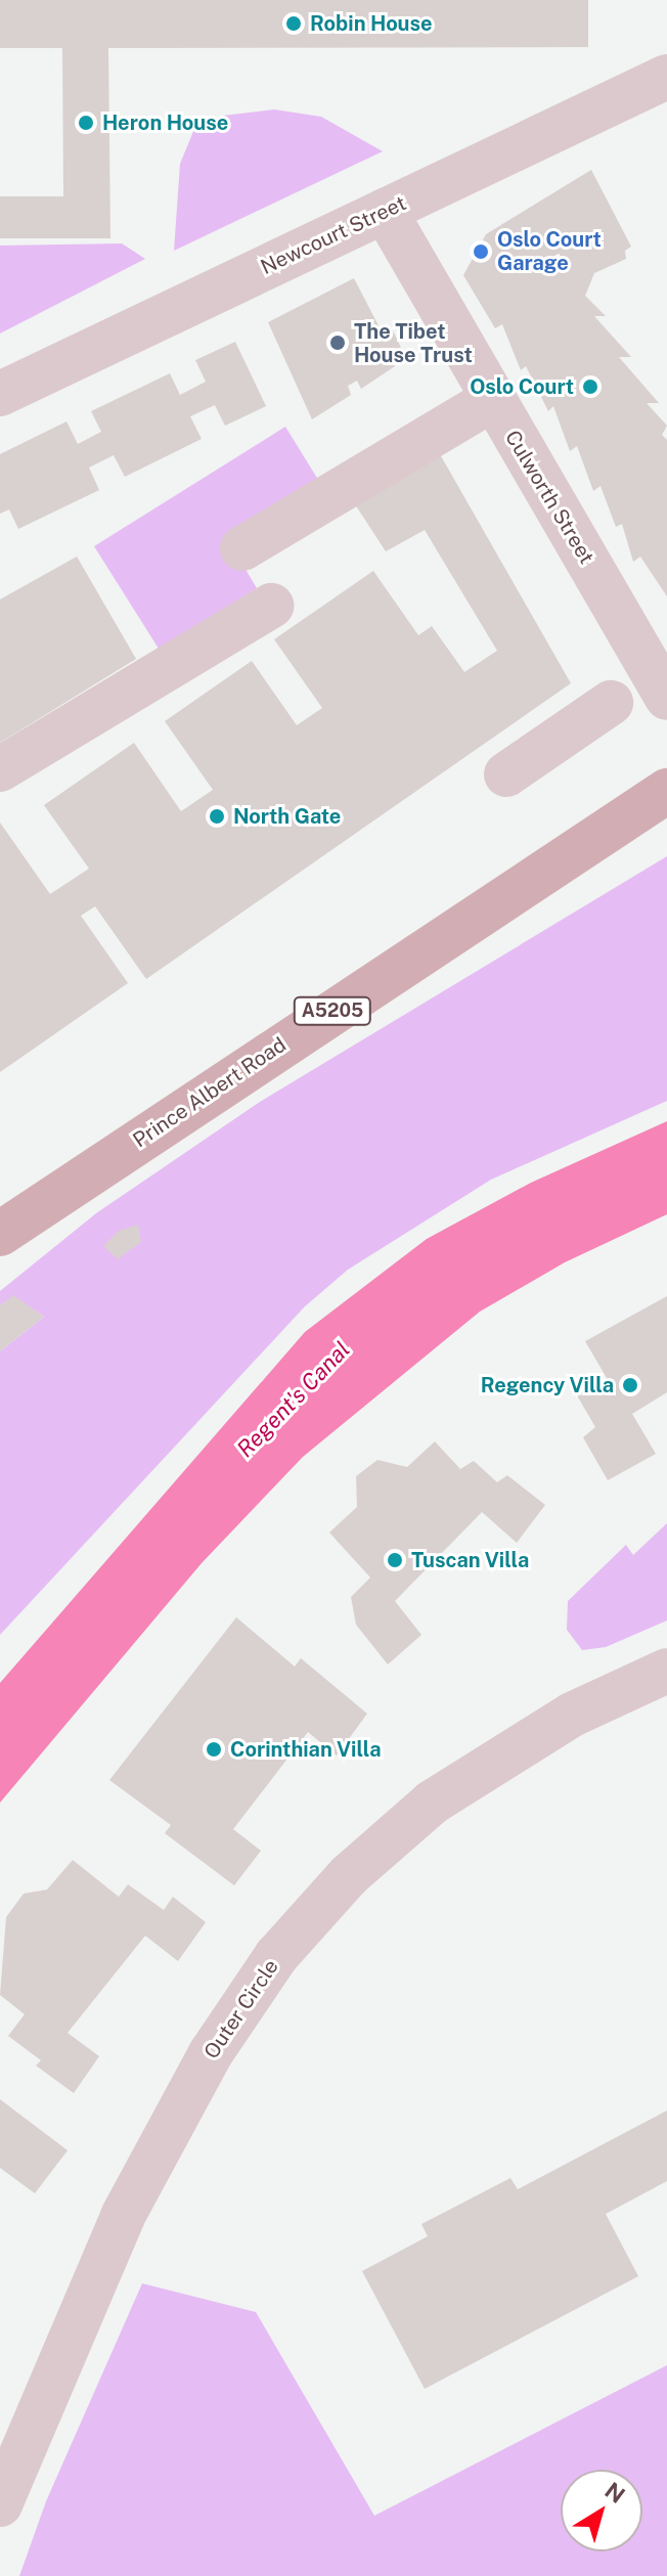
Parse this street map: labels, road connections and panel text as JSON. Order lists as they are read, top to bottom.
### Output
{
  "streets": {
    "main road": ["A5205", "Prince Albert Road"],
    "street": ["Newcourt Street", "Culworth Street", "Outer Circle"]
  },
  "crossings": [
    ["Newcourt Street", "Culworth Street"]
  ],
  "water": ["Regent's Canal"],
  "places": [
    "Robin House",
    "Heron House",
    "Oslo Court Garage",
    "The Tibet House Trust",
    "Oslo Court",
    "North Gate",
    "Regency Villa",
    "Tuscan Villa",
    "Corinthian Villa"
  ],
  "north": "top right"
}
